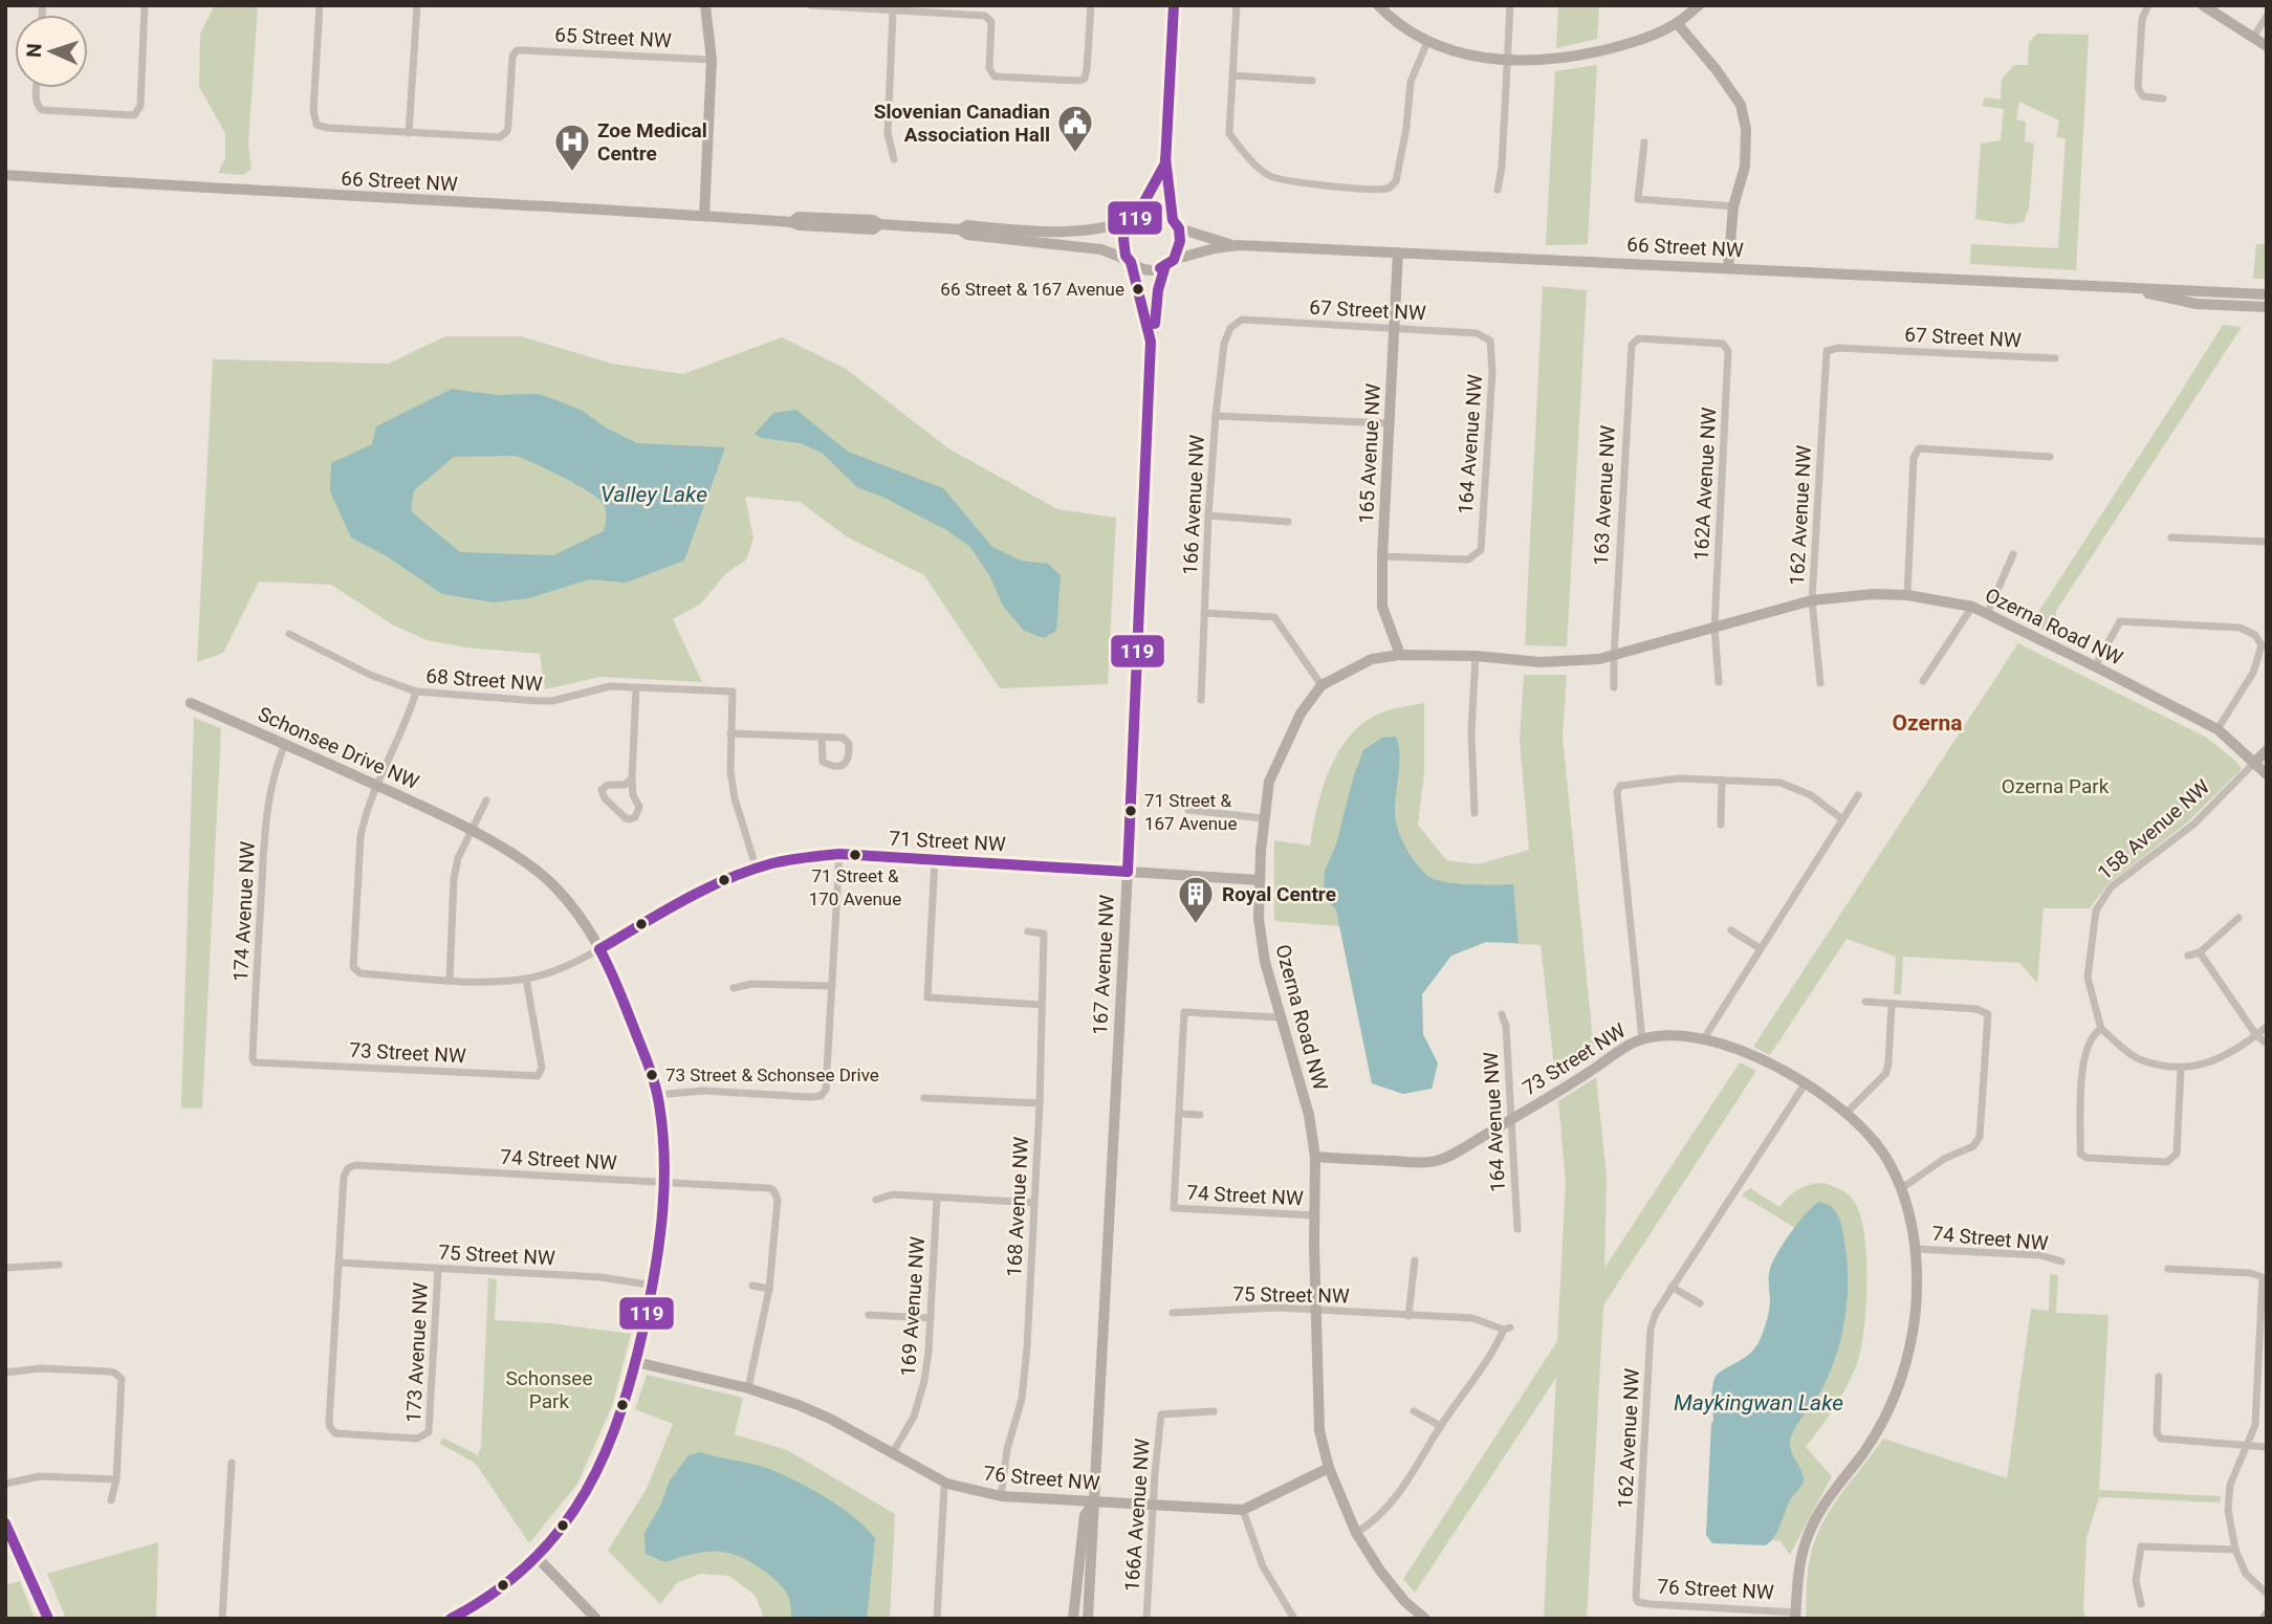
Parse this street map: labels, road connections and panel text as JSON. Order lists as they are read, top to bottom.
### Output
{
  "streets": {
    "street": [
      "65 Street NW",
      "66 Street NW",
      "67 Street NW",
      "164 Avenue NW",
      "165 Avenue NW",
      "162A Avenue NW",
      "163 Avenue NW",
      "166 Avenue NW",
      "162 Avenue NW",
      "Ozerna Road NW",
      "68 Street NW",
      "Schonsee Drive NW",
      "158 Avenue NW",
      "71 Street NW",
      "174 Avenue NW",
      "167 Avenue NW",
      "73 Street NW",
      "74 Street NW",
      "168 Avenue NW",
      "75 Street NW",
      "169 Avenue NW",
      "173 Avenue NW",
      "76 Street NW",
      "166A Avenue NW"
    ]
  },
  "crossings": [
    ["66 Street NW", "165 Avenue NW"],
    ["66 Street NW", "167 Avenue NW"],
    ["67 Street NW", "164 Avenue NW"],
    ["67 Street NW", "165 Avenue NW"],
    ["67 Street NW", "166 Avenue NW"],
    ["67 Street NW", "162 Avenue NW"],
    ["164 Avenue NW", "165 Avenue NW"],
    ["164 Avenue NW", "73 Street NW"],
    ["165 Avenue NW", "Ozerna Road NW"],
    ["162A Avenue NW", "163 Avenue NW"],
    ["162A Avenue NW", "Ozerna Road NW"],
    ["163 Avenue NW", "Ozerna Road NW"],
    ["162 Avenue NW", "Ozerna Road NW"],
    ["162 Avenue NW", "73 Street NW"],
    ["162 Avenue NW", "76 Street NW"],
    ["Ozerna Road NW", "158 Avenue NW"],
    ["Ozerna Road NW", "71 Street NW"],
    ["Ozerna Road NW", "73 Street NW"],
    ["Ozerna Road NW", "74 Street NW"],
    ["Ozerna Road NW", "75 Street NW"],
    ["Ozerna Road NW", "76 Street NW"],
    ["Schonsee Drive NW", "71 Street NW"],
    ["Schonsee Drive NW", "174 Avenue NW"],
    ["Schonsee Drive NW", "74 Street NW"],
    ["Schonsee Drive NW", "75 Street NW"],
    ["Schonsee Drive NW", "76 Street NW"],
    ["71 Street NW", "167 Avenue NW"],
    ["71 Street NW", "73 Street NW"],
    ["174 Avenue NW", "73 Street NW"],
    ["167 Avenue NW", "76 Street NW"],
    ["73 Street NW", "74 Street NW"],
    ["73 Street NW", "76 Street NW"],
    ["74 Street NW", "75 Street NW"],
    ["74 Street NW", "173 Avenue NW"],
    ["168 Avenue NW", "76 Street NW"],
    ["75 Street NW", "173 Avenue NW"],
    ["169 Avenue NW", "76 Street NW"],
    ["76 Street NW", "166A Avenue NW"]
  ],
  "districts": ["Ozerna"],
  "water": ["Valley Lake", "Maykingwan Lake"],
  "parks": ["Ozerna Park", "Schonsee Park"],
  "places": {
    "public building": ["Slovenian Canadian Association Hall"],
    "hospital": ["Zoe Medical Centre"],
    "other": [
      "66 Street & 167 Avenue",
      "71 Street & 167 Avenue",
      "71 Street & 170 Avenue",
      "73 Street & Schonsee Drive"
    ],
    "building": ["Royal Centre"]
  },
  "lines": ["transit line 119"],
  "north": "left"
}
